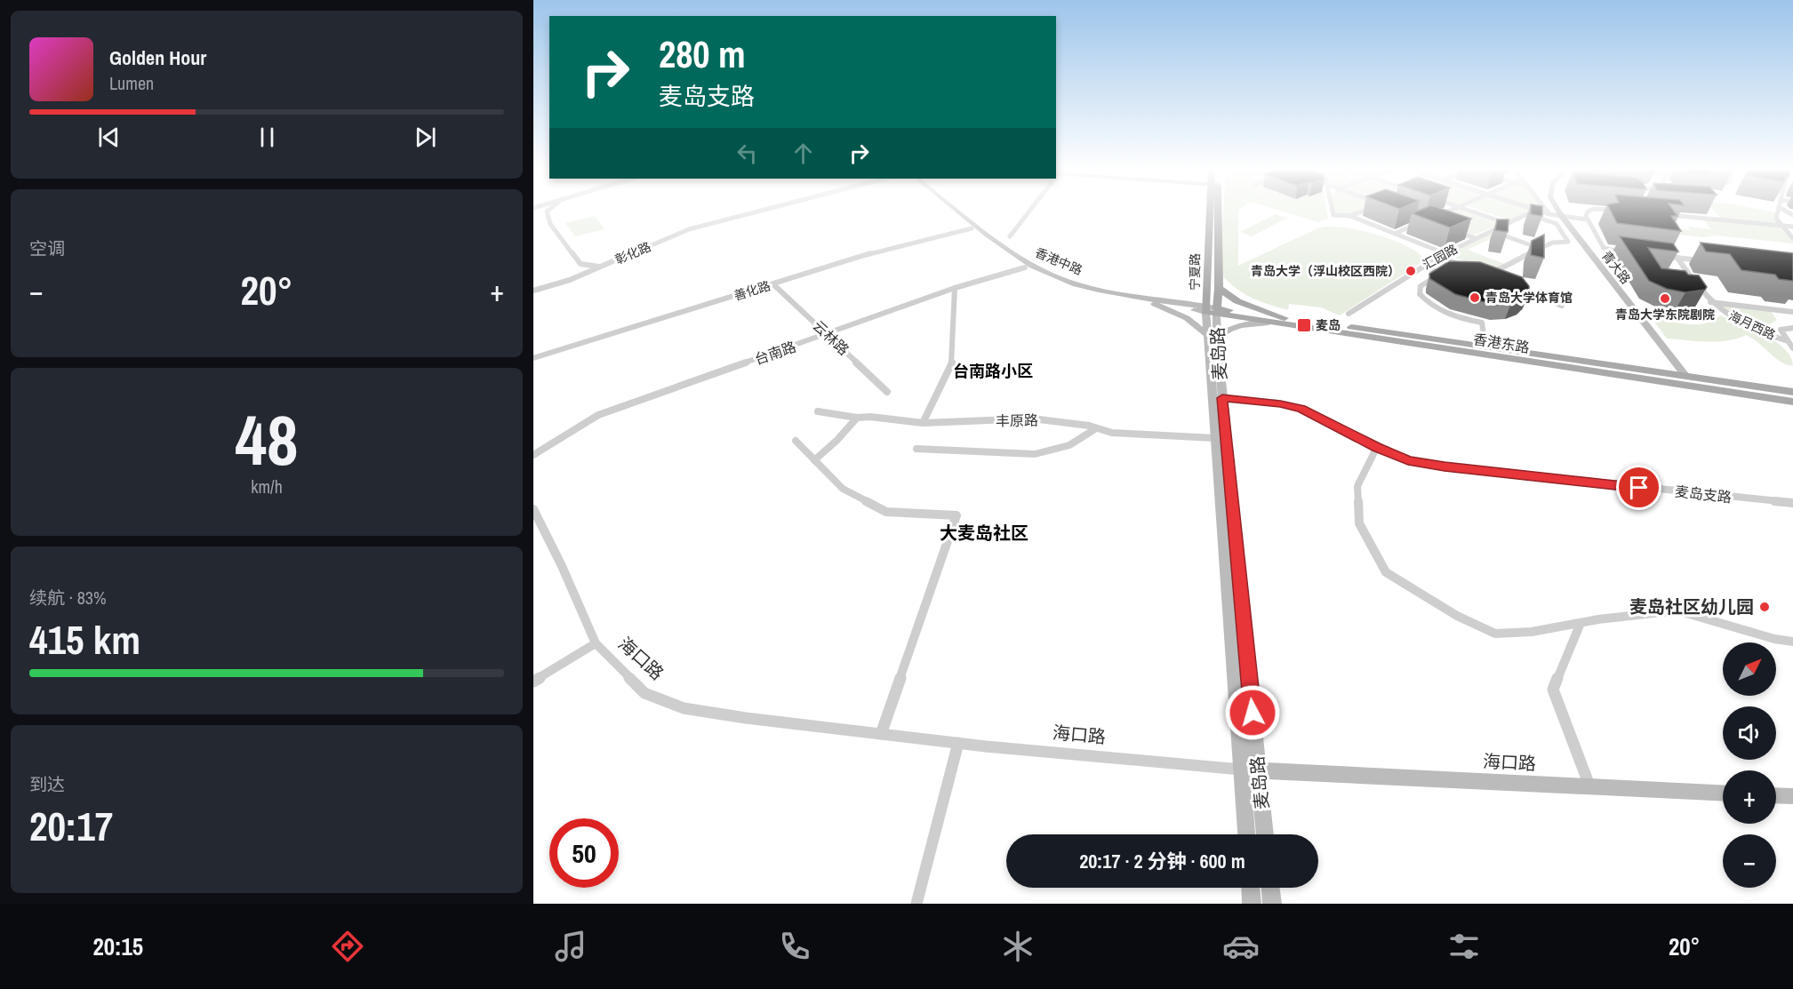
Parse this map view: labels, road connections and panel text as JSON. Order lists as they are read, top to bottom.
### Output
{
  "streets": {
    "main road": [
      "香港中路",
      "青大路",
      "宁夏路",
      "香港东路",
      "麦岛路",
      "海口路"
    ],
    "street": [
      "彰化路",
      "汇园路",
      "善化路",
      "海月西路",
      "云林路",
      "台南路",
      "丰原路",
      "麦岛支路"
    ]
  },
  "crossings": [
    ["香港中路", "宁夏路"],
    ["香港中路", "善化路"],
    ["香港中路", "香港东路"],
    ["香港中路", "台南路"],
    ["香港中路", "麦岛路"],
    ["青大路", "香港东路"],
    ["宁夏路", "香港东路"],
    ["宁夏路", "麦岛路"],
    ["善化路", "云林路"],
    ["云林路", "台南路"],
    ["香港东路", "麦岛路"],
    ["麦岛路", "丰原路"],
    ["麦岛路", "麦岛支路"],
    ["麦岛路", "海口路"]
  ],
  "districts": ["台南路小区", "大麦岛社区"],
  "places": {
    "other": [
      "青岛大学（浮山校区西院）",
      "青岛大学体育馆",
      "青岛大学东院剧院",
      "麦岛社区幼儿园"
    ],
    "transit": ["麦岛"]
  },
  "north": "top right",
  "page": {
    "turn": ["280 m", "麦岛支路"],
    "song": ["Golden Hour", "Lumen"],
    "tile": [
      "空调",
      ["48", "km/h"],
      ["续航 · 83%", "415 km"],
      ["到达", "20:17"]
    ],
    "heat": ["−", "20°", "+"],
    "map_buttons": ["+", "−"],
    "limit": "50",
    "trip": "20:17 · 2 分钟 · 600 m",
    "tabs": ["20:15", "20°"]
  }
}
